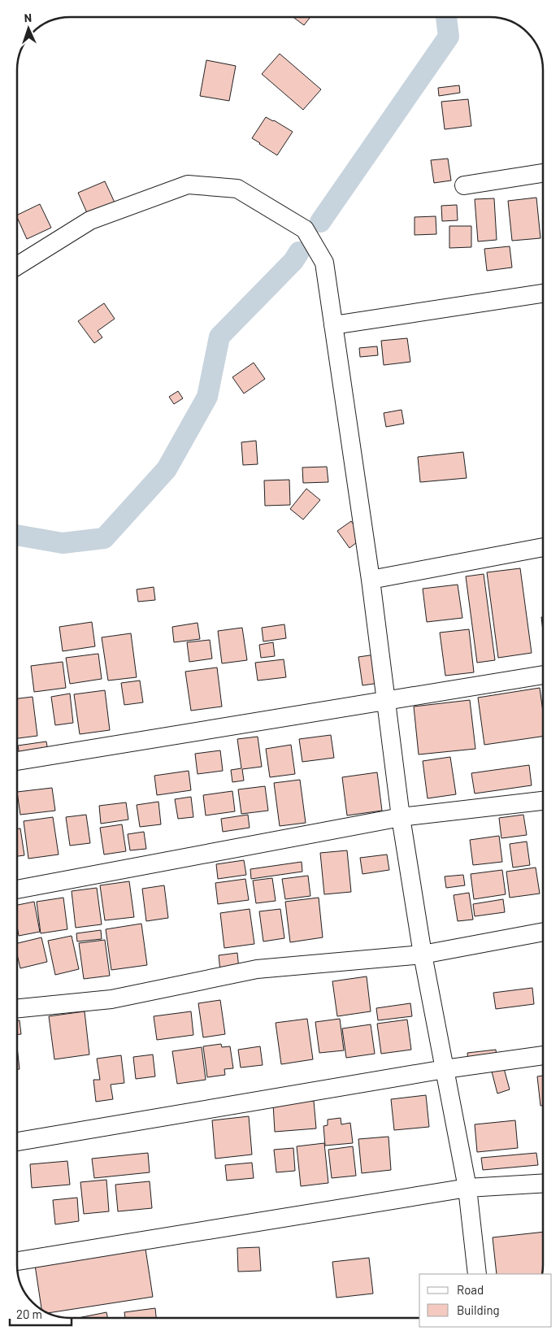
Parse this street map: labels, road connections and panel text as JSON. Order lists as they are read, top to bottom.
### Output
{
  "legend": ["Road", "Building"],
  "scale_bar": "20 m",
  "north": "top"
}
